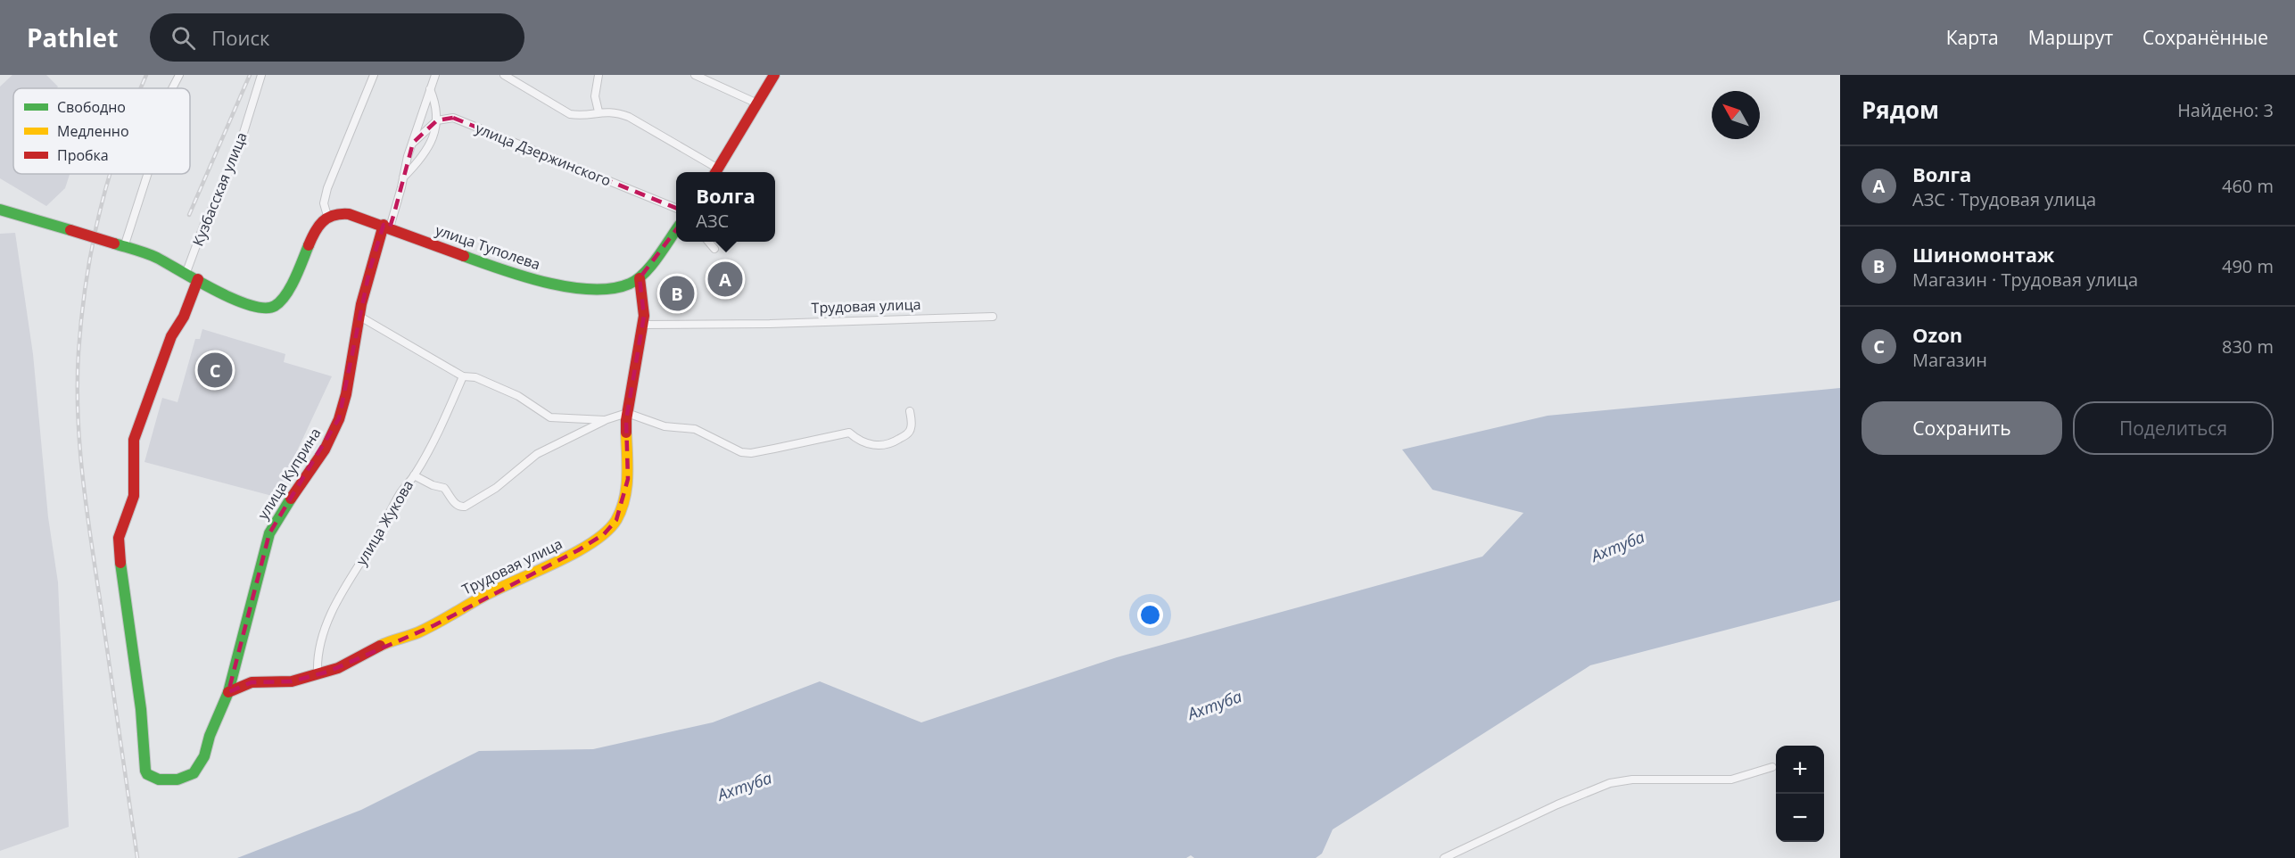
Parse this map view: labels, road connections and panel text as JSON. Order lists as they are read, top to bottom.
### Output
{
  "streets": {
    "street": [
      "улица Дзержинского",
      "Кузбасская улица",
      "улица Туполева",
      "Трудовая улица",
      "улица Куприна",
      "улица Жукова"
    ]
  },
  "crossings": [
    ["улица Дзержинского", "улица Куприна"],
    ["улица Туполева", "Трудовая улица"],
    ["улица Туполева", "улица Куприна"],
    ["Трудовая улица", "улица Куприна"],
    ["Трудовая улица", "улица Жукова"]
  ],
  "water": ["Ахтуба"],
  "legend": ["Свободно", "Медленно", "Пробка"],
  "north": "top left",
  "page": {
    "header": "Pathlet",
    "search": "Поиск",
    "nav": ["Карта", "Маршрут", "Сохранённые"],
    "heading": ["Рядом", "Найдено: 3"],
    "list": [
      {
        "mark": "A",
        "name": "Волга",
        "note": "АЗС · Трудовая улица",
        "value": "460 m"
      },
      {
        "mark": "B",
        "name": "Шиномонтаж",
        "note": "Магазин · Трудовая улица",
        "value": "490 m"
      },
      {
        "mark": "C",
        "name": "Ozon",
        "note": "Магазин",
        "value": "830 m"
      }
    ],
    "popup": ["Волга", "АЗС"],
    "pins": ["A", "B", "C"],
    "buttons": ["Сохранить", "Поделиться"],
    "map_buttons": ["+", "−"]
  }
}
